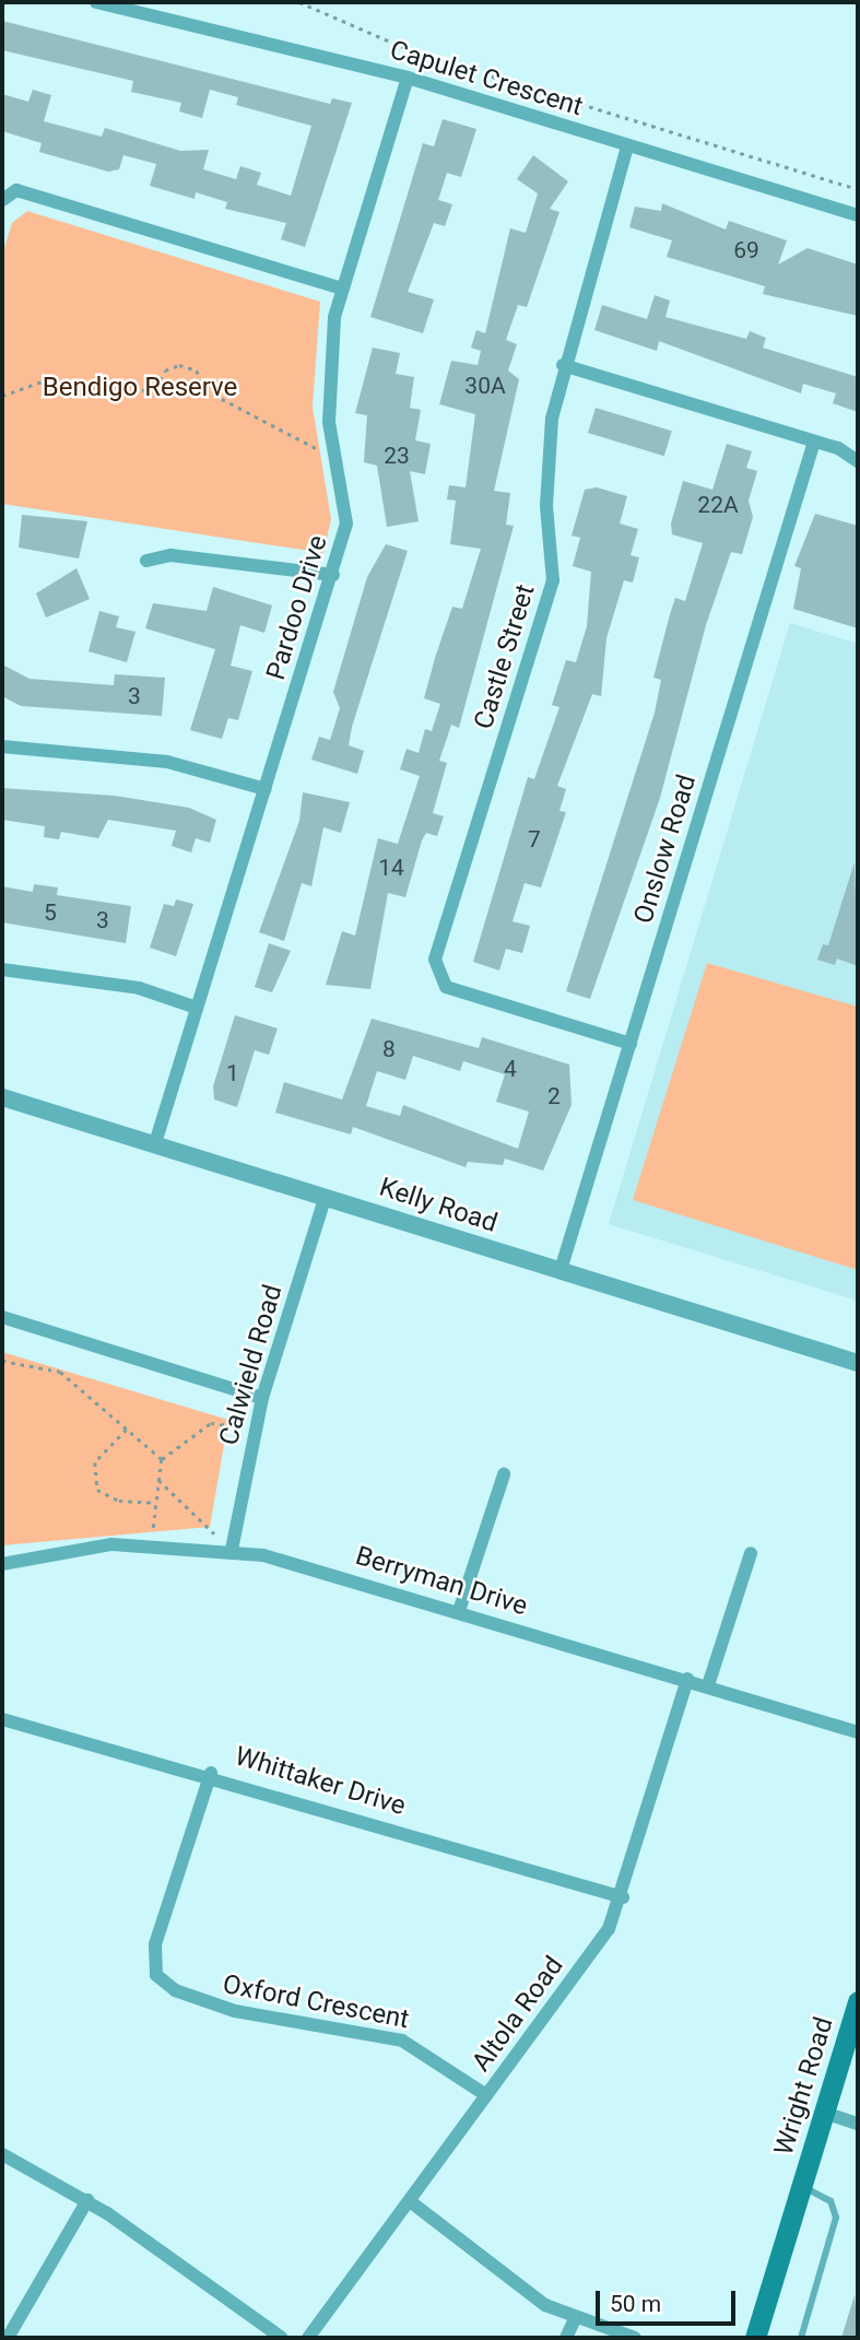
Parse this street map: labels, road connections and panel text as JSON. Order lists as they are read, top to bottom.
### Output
{
  "streets": {
    "main road": ["Wright Road"],
    "street": [
      "Capulet Crescent",
      "Pardoo Drive",
      "Castle Street",
      "Onslow Road",
      "Kelly Road",
      "Calwield Road",
      "Berryman Drive",
      "Whittaker Drive",
      "Oxford Crescent",
      "Altola Road"
    ]
  },
  "crossings": [
    ["Capulet Crescent", "Pardoo Drive"],
    ["Capulet Crescent", "Castle Street"],
    ["Pardoo Drive", "Kelly Road"],
    ["Castle Street", "Onslow Road"],
    ["Onslow Road", "Kelly Road"],
    ["Kelly Road", "Calwield Road"],
    ["Calwield Road", "Berryman Drive"],
    ["Berryman Drive", "Altola Road"],
    ["Whittaker Drive", "Oxford Crescent"],
    ["Whittaker Drive", "Altola Road"],
    ["Oxford Crescent", "Altola Road"]
  ],
  "parks": ["Bendigo Reserve"],
  "house_numbers": [
    "69",
    "30A",
    "23",
    "22A",
    "3",
    "7",
    "14",
    "5",
    "3",
    "8",
    "4",
    "1",
    "2"
  ],
  "scale_bar": "50 m"
}
